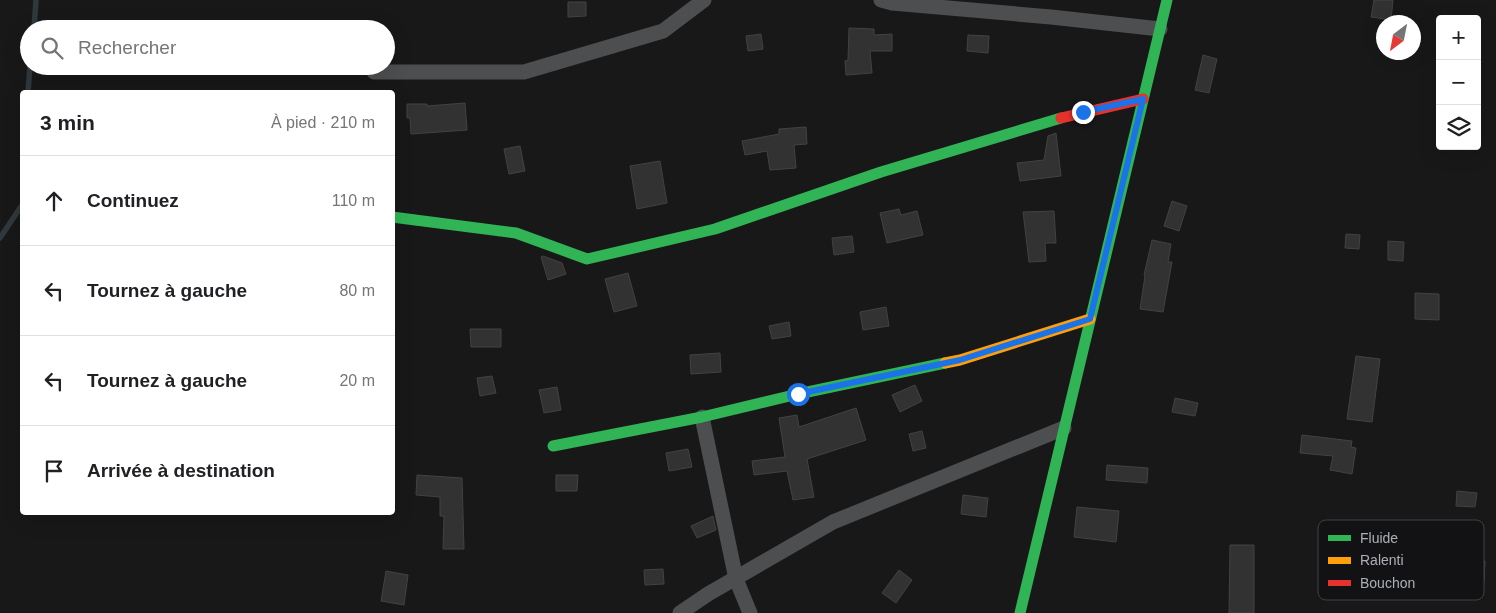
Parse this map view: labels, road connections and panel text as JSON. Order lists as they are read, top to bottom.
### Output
{
  "legend": ["Fluide", "Ralenti", "Bouchon"],
  "north": "bottom left",
  "page": {
    "map_buttons": ["+", "−"],
    "search": "Rechercher",
    "heading": ["3 min", "À pied · 210 m"],
    "list": [
      ["Continuez", "110 m"],
      ["Tournez à gauche", "80 m"],
      ["Tournez à gauche", "20 m"],
      "Arrivée à destination"
    ]
  }
}
